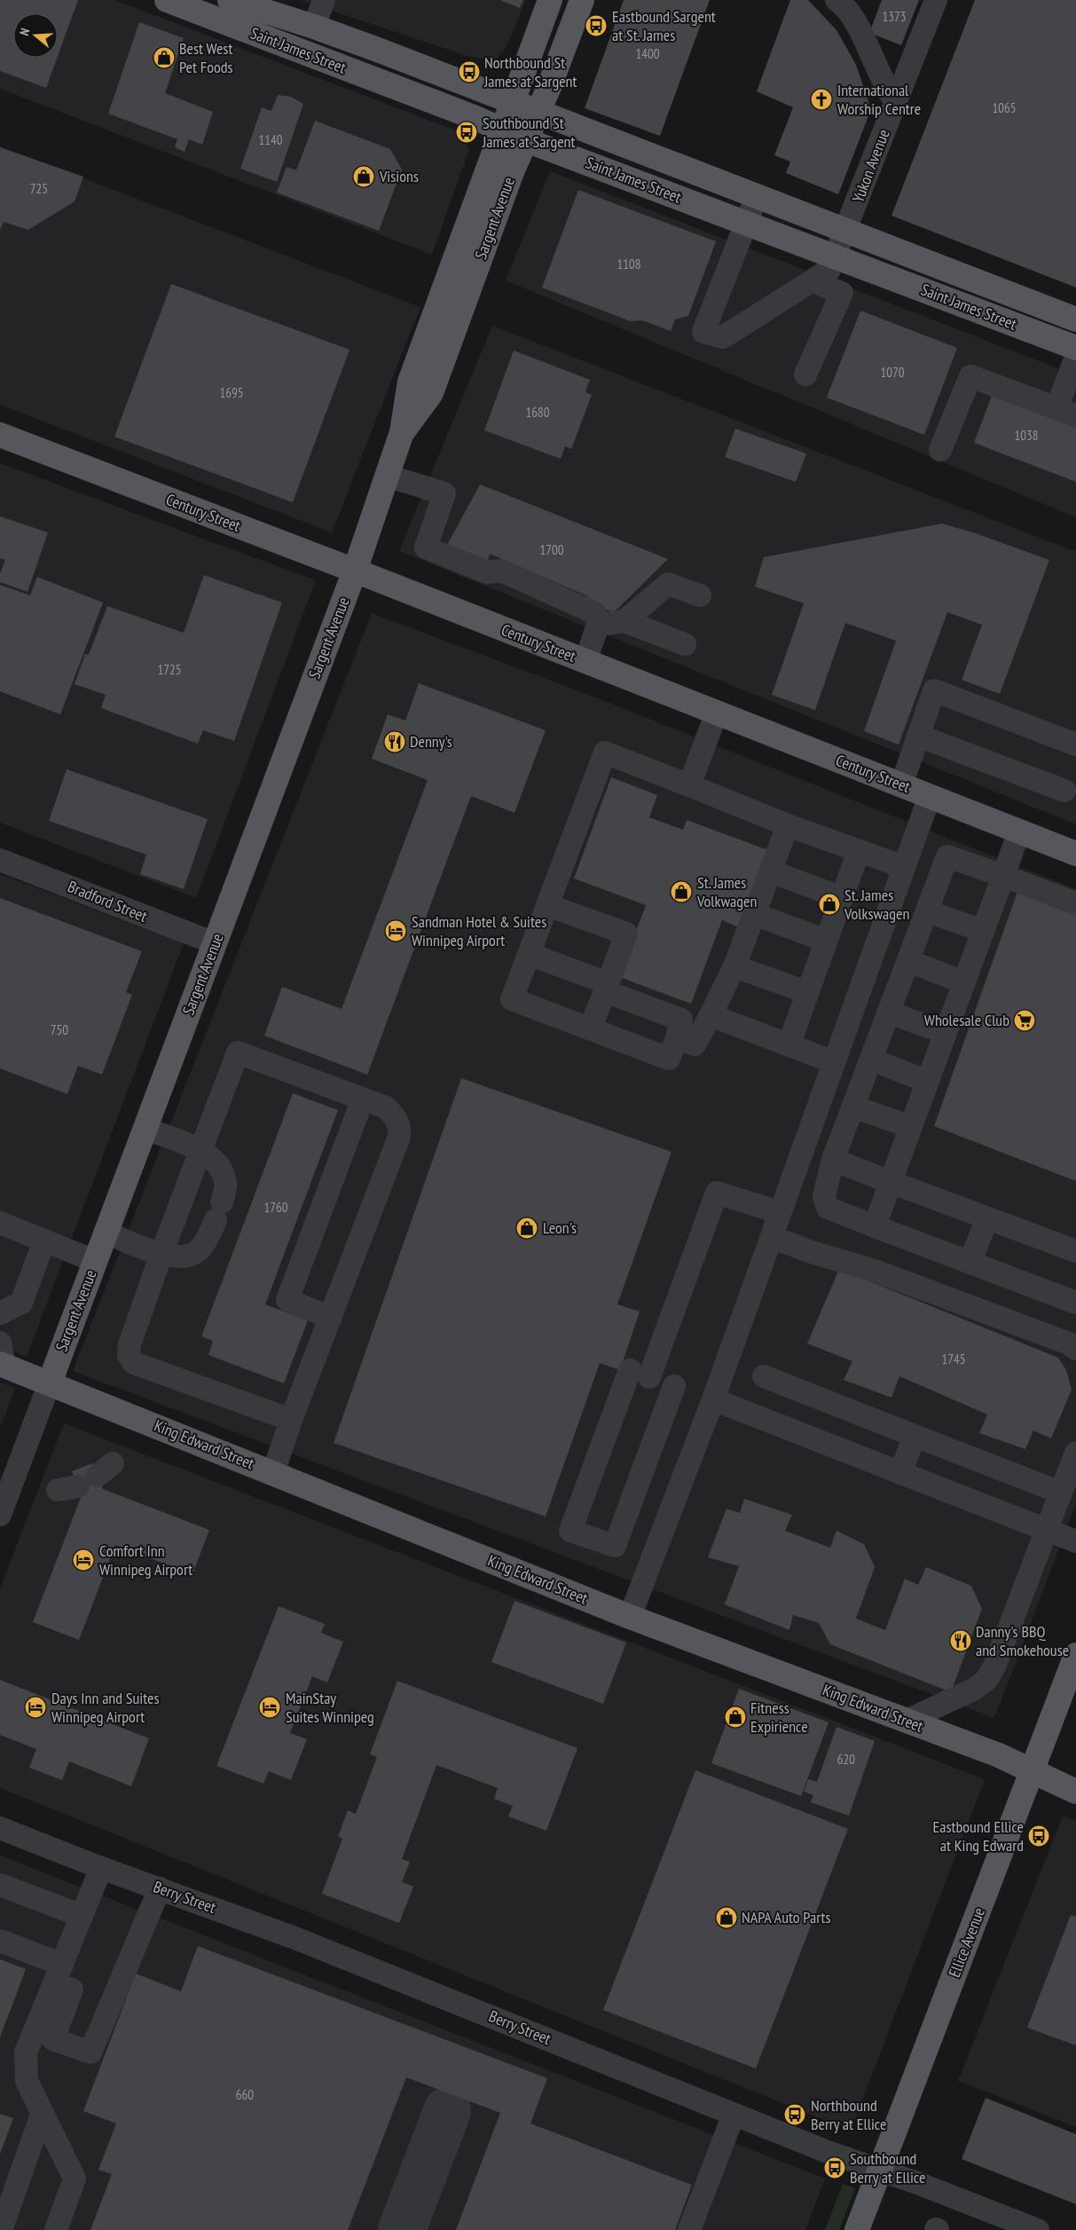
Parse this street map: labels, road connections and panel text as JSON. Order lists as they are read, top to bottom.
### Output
{
  "streets": {
    "main road": [
      "Saint James Street",
      "Sargent Avenue",
      "Century Street",
      "King Edward Street",
      "Ellice Avenue"
    ],
    "street": ["Yukon Avenue", "Bradford Street", "Berry Street"]
  },
  "crossings": [
    ["Saint James Street", "Yukon Avenue"],
    ["Saint James Street", "Sargent Avenue"],
    ["Sargent Avenue", "Century Street"],
    ["Sargent Avenue", "Bradford Street"],
    ["Sargent Avenue", "King Edward Street"],
    ["King Edward Street", "Ellice Avenue"],
    ["Berry Street", "Ellice Avenue"]
  ],
  "places": {
    "bus stop": [
      "Eastbound Sargent at St. James",
      "Northbound St James at Sargent",
      "Southbound St James at Sargent",
      "Eastbound Ellice at King Edward",
      "Northbound Berry at Ellice",
      "Southbound Berry at Ellice"
    ],
    "shop": [
      "Best West Pet Foods",
      "Visions",
      "St. James Volkwagen",
      "St. James Volkswagen",
      "Leon's",
      "Fitness Expirience",
      "NAPA Auto Parts"
    ],
    "church": ["International Worship Centre"],
    "restaurant": ["Denny's", "Danny's BBQ and Smokehouse"],
    "hotel": [
      "Sandman Hotel & Suites Winnipeg Airport",
      "Comfort Inn Winnipeg Airport",
      "Days Inn and Suites Winnipeg Airport",
      "MainStay Suites Winnipeg"
    ],
    "supermarket": ["Wholesale Club"]
  },
  "house_numbers": [
    "1373",
    "1400",
    "1065",
    "1140",
    "725",
    "1108",
    "1070",
    "1695",
    "1680",
    "1038",
    "1700",
    "1725",
    "750",
    "1760",
    "1745",
    "620",
    "660"
  ],
  "north": "left"
}
